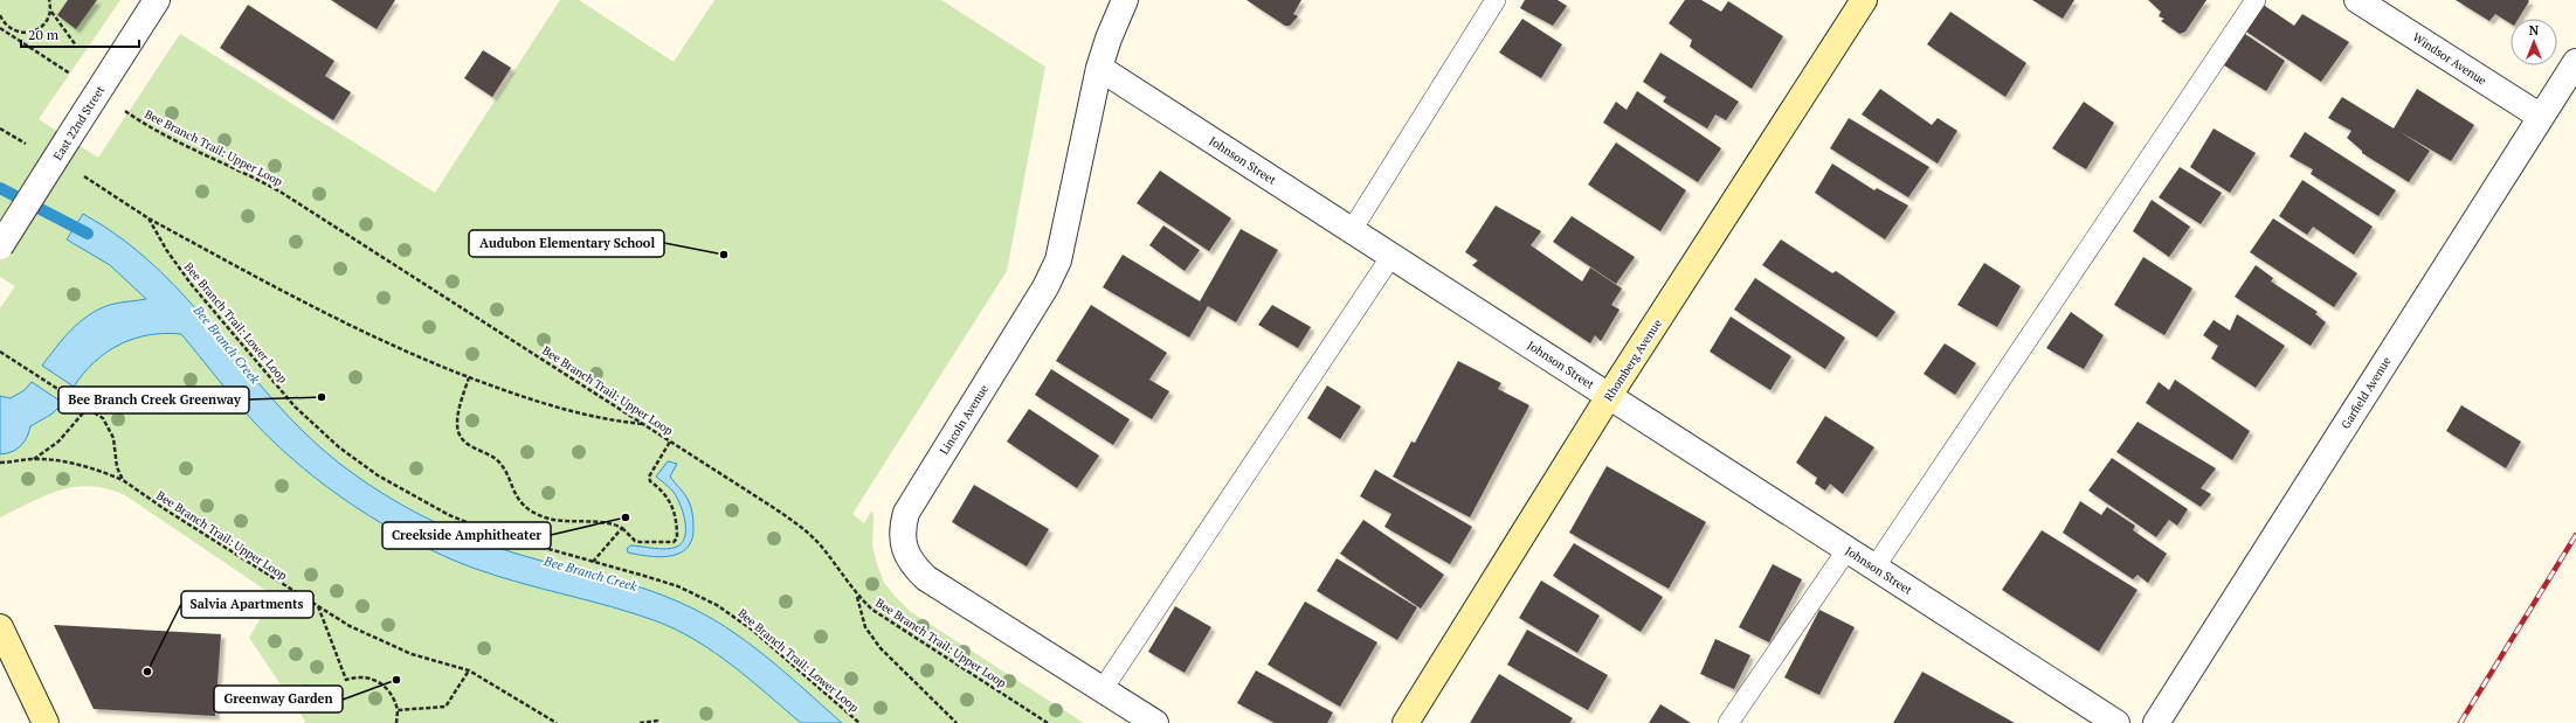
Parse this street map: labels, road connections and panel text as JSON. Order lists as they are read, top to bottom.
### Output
{
  "streets": {
    "main road": ["Rhomberg Avenue"],
    "street": [
      "Windsor Avenue",
      "East 22nd Street",
      "Johnson Street",
      "Garfield Avenue",
      "Lincoln Avenue"
    ],
    "path": ["Bee Branch Trail: Upper Loop", "Bee Branch Trail: Lower Loop"]
  },
  "crossings": [
    ["Windsor Avenue", "Garfield Avenue"],
    ["Johnson Street", "Rhomberg Avenue"],
    ["Johnson Street", "Lincoln Avenue"]
  ],
  "water": ["Bee Branch Creek"],
  "places": [
    "Audubon Elementary School",
    "Bee Branch Creek Greenway",
    "Creekside Amphitheater",
    "Salvia Apartments",
    "Greenway Garden"
  ],
  "scale_bar": "20 m",
  "north": "top"
}
